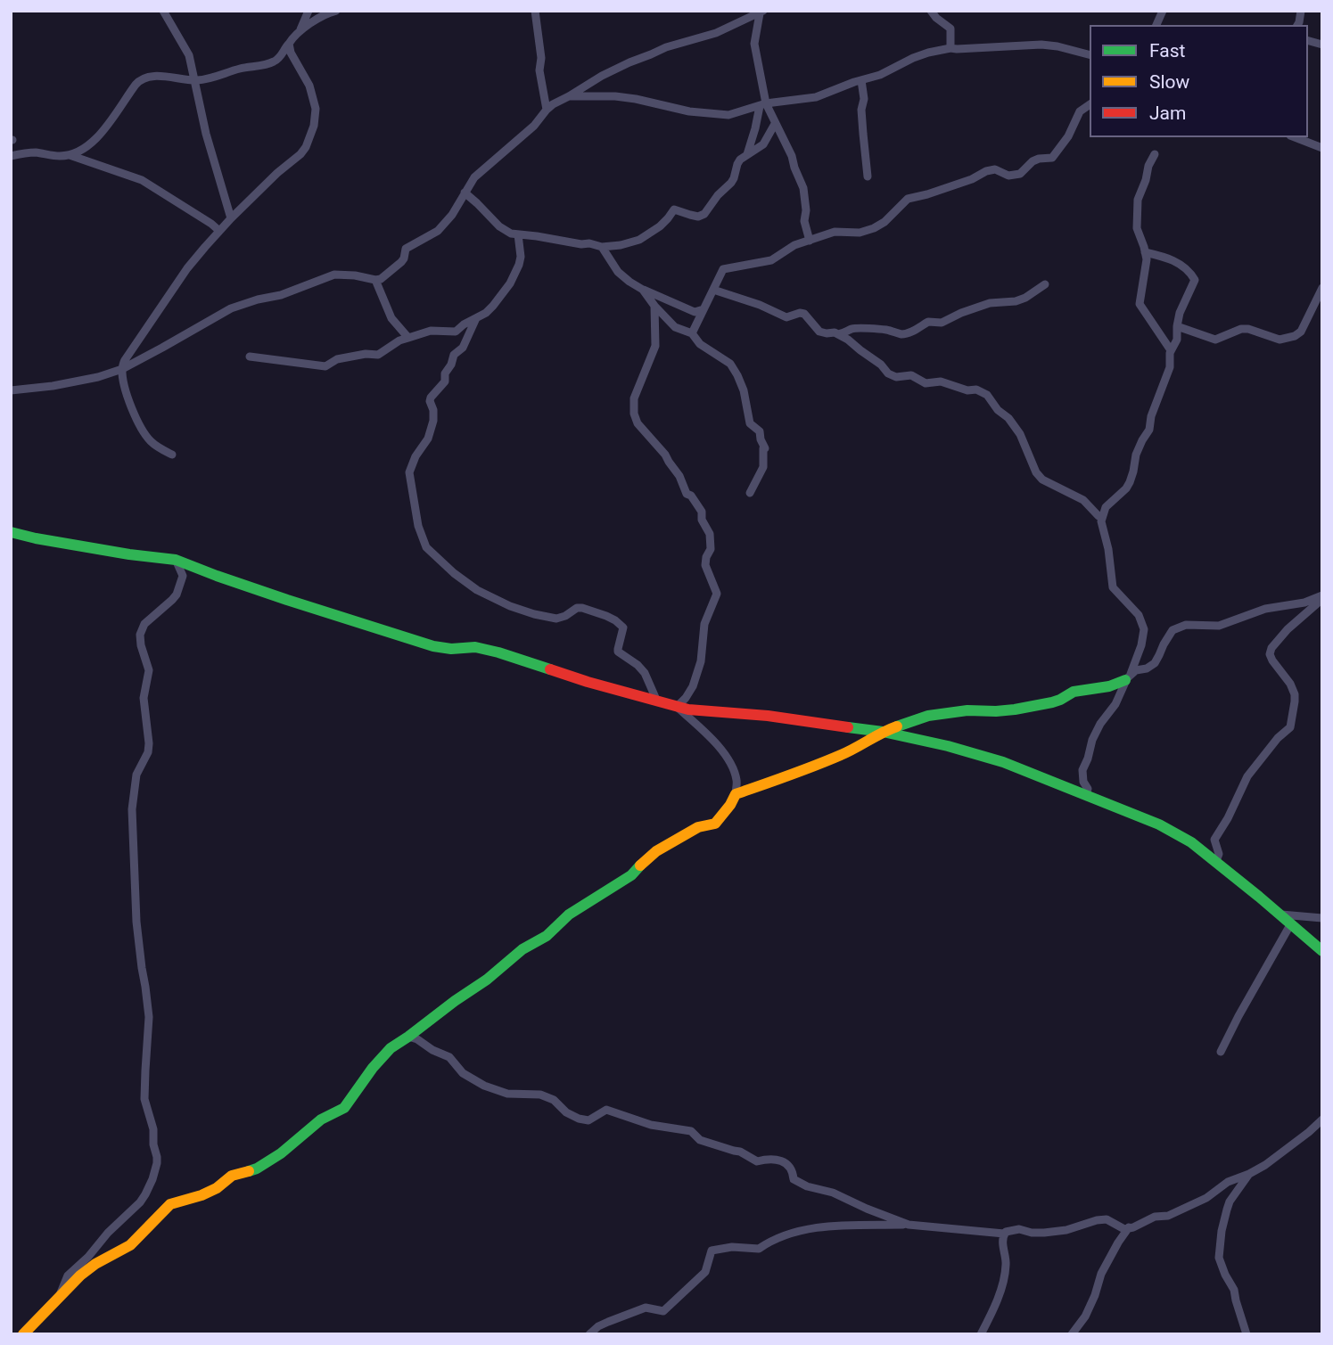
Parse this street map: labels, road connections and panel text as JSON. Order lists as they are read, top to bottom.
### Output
{
  "legend": ["Fast", "Slow", "Jam"]
}
